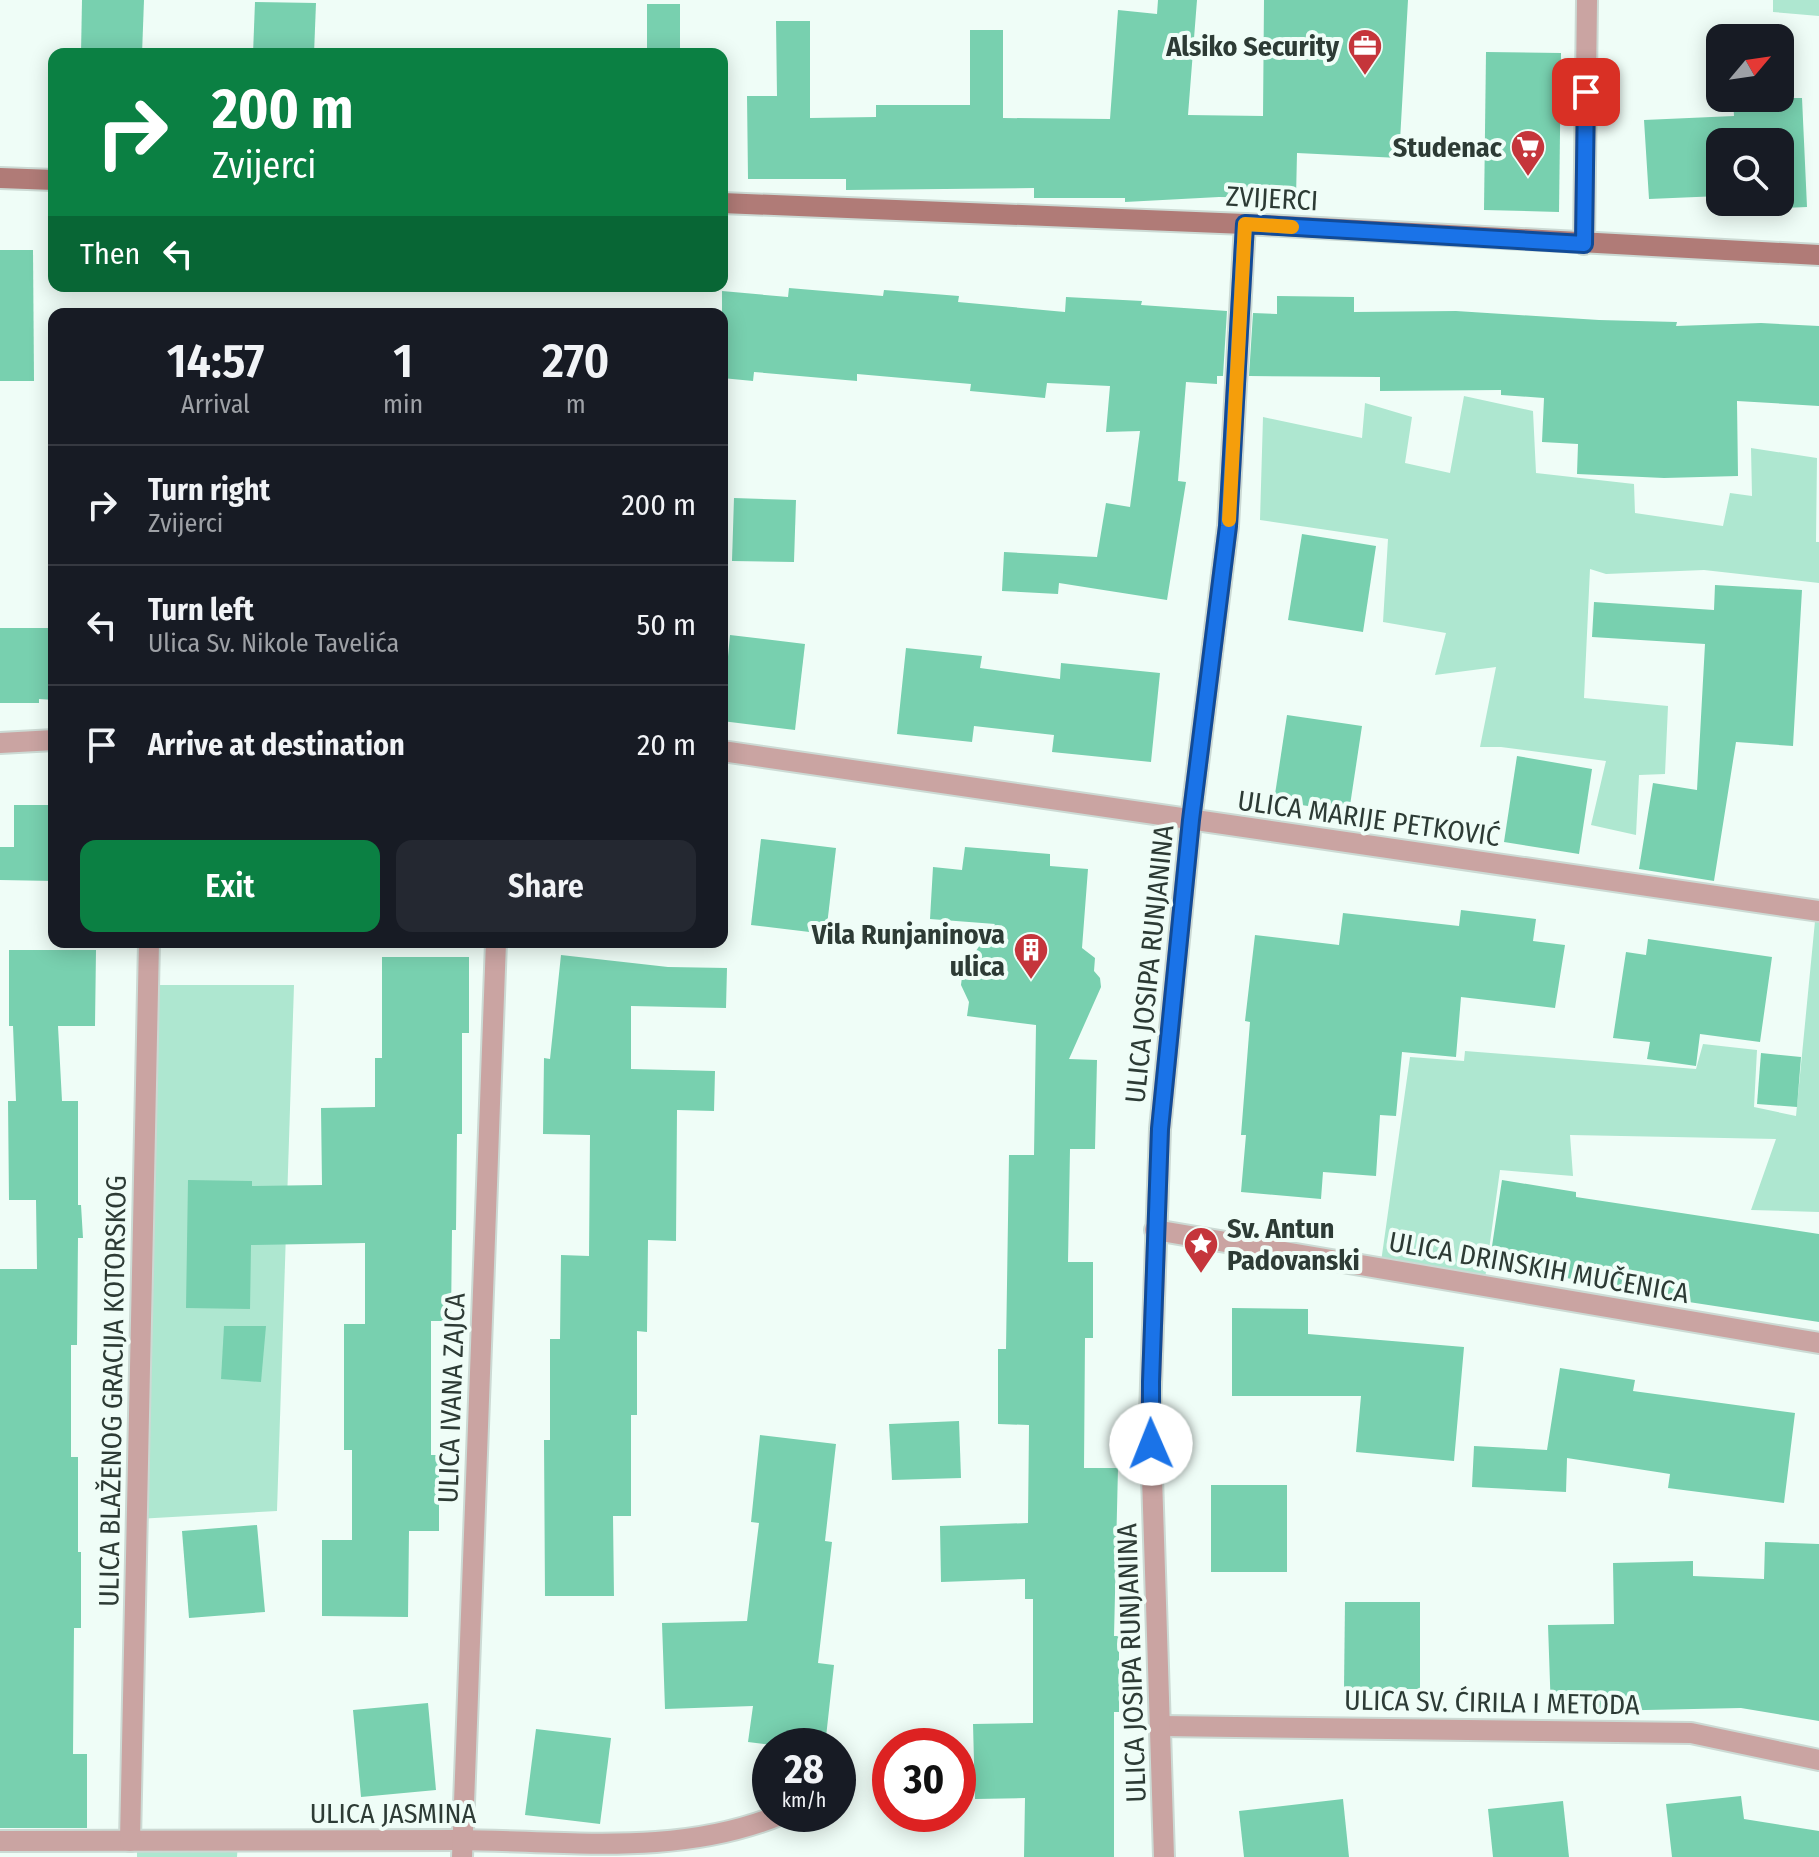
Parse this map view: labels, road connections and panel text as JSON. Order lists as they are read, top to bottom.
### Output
{
  "streets": {
    "main road": ["ZVIJERCI"],
    "street": [
      "ULICA MARIJE PETKOVIĆ",
      "ULICA JOSIPA RUNJANINA",
      "ULICA DRINSKIH MUČENICA",
      "ULICA BLAŽENOG GRACIJA KOTORSKOG",
      "ULICA IVANA ZAJCA",
      "ULICA SV. ĆIRILA I METODA",
      "ULICA JASMINA"
    ]
  },
  "crossings": [
    ["ZVIJERCI", "ULICA JOSIPA RUNJANINA"],
    ["ULICA MARIJE PETKOVIĆ", "ULICA JOSIPA RUNJANINA"],
    ["ULICA JOSIPA RUNJANINA", "ULICA DRINSKIH MUČENICA"],
    ["ULICA JOSIPA RUNJANINA", "ULICA SV. ĆIRILA I METODA"],
    ["ULICA BLAŽENOG GRACIJA KOTORSKOG", "ULICA JASMINA"],
    ["ULICA IVANA ZAJCA", "ULICA JASMINA"]
  ],
  "places": {
    "office": ["Alsiko Security"],
    "supermarket": ["Studenac"],
    "building": ["Vila Runjaninova ulica"],
    "place": ["Sv. Antun Padovanski"]
  },
  "north": "top right",
  "page": {
    "turn": ["200 m", "Zvijerci"],
    "then": "Then",
    "eta": [
      "14:57",
      "Arrival",
      "1",
      "min",
      "270",
      "m"
    ],
    "list": [
      {
        "name": "Turn right",
        "note": "Zvijerci",
        "value": "200 m"
      },
      {
        "name": "Turn left",
        "note": "Ulica Sv. Nikole Tavelića",
        "value": "50 m"
      },
      {
        "name": "Arrive at destination",
        "value": "20 m"
      }
    ],
    "buttons": ["Exit", "Share"],
    "speed": "28 km/h",
    "limit": "30"
  }
}
